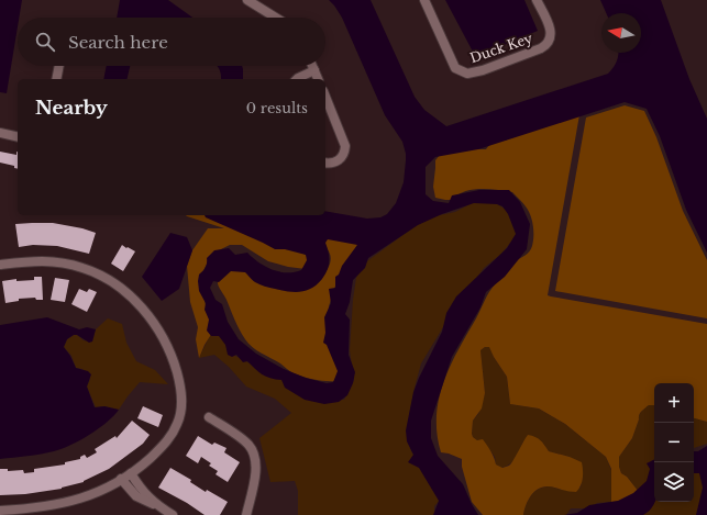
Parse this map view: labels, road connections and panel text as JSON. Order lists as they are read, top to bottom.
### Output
{
  "streets": {
    "street": ["Duck Key"]
  },
  "north": "left",
  "page": {
    "search": "Search here",
    "heading": ["Nearby", "0 results"],
    "map_buttons": ["+", "−"]
  }
}
